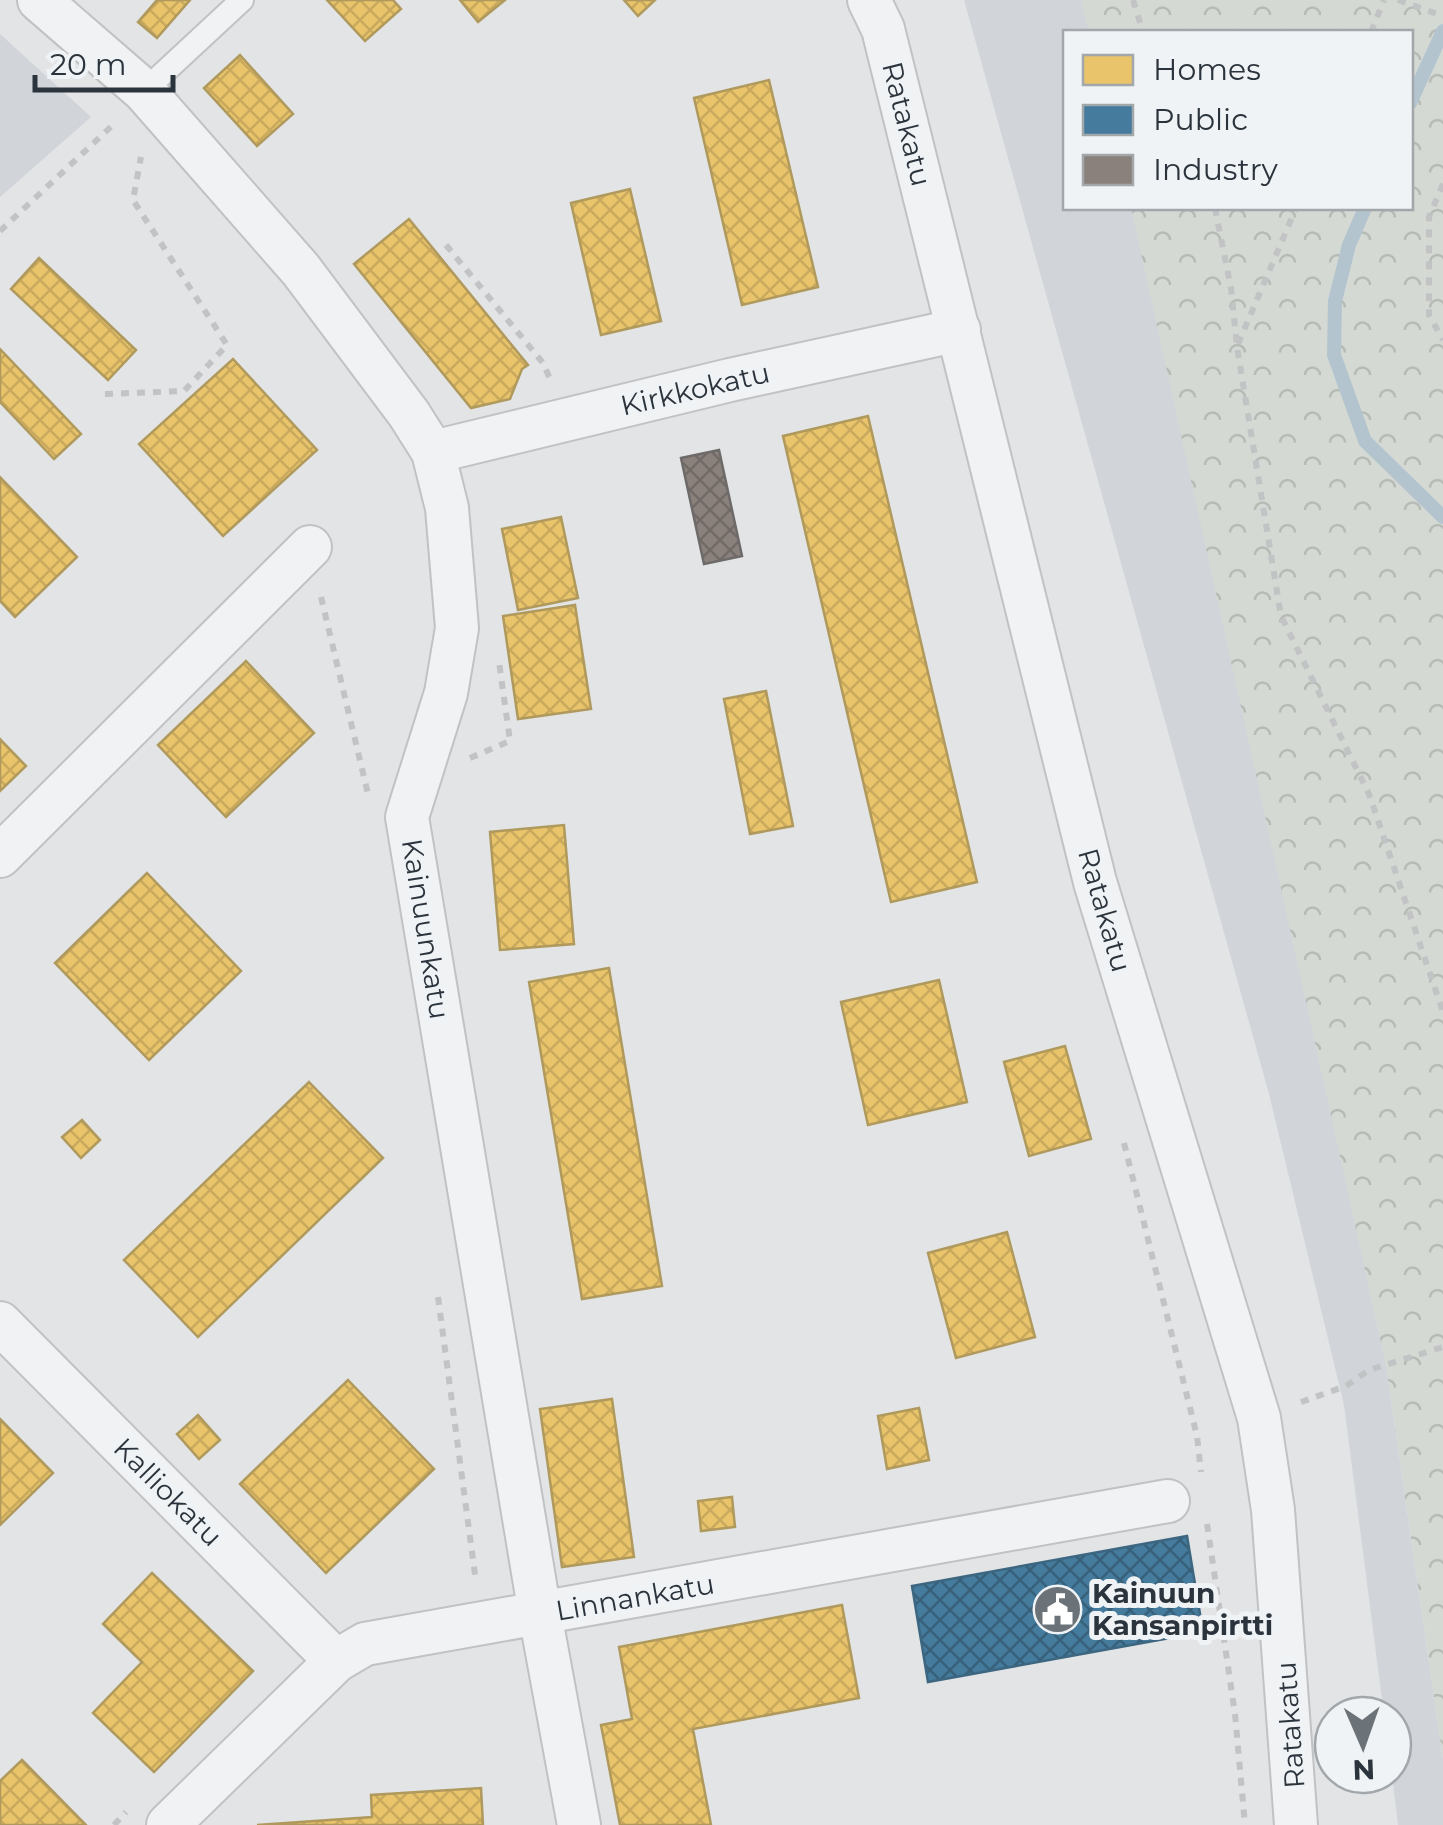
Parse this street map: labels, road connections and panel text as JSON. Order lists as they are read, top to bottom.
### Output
{
  "streets": {
    "street": [
      "Ratakatu",
      "Kirkkokatu",
      "Kainuunkatu",
      "Kalliokatu",
      "Linnankatu"
    ]
  },
  "crossings": [
    ["Ratakatu", "Kirkkokatu"],
    ["Kirkkokatu", "Kainuunkatu"],
    ["Kainuunkatu", "Linnankatu"],
    ["Kalliokatu", "Linnankatu"]
  ],
  "places": {
    "public building": ["Kainuun Kansanpirtti"]
  },
  "legend": ["Homes", "Public", "Industry"],
  "scale_bar": "20 m",
  "north": "bottom"
}
